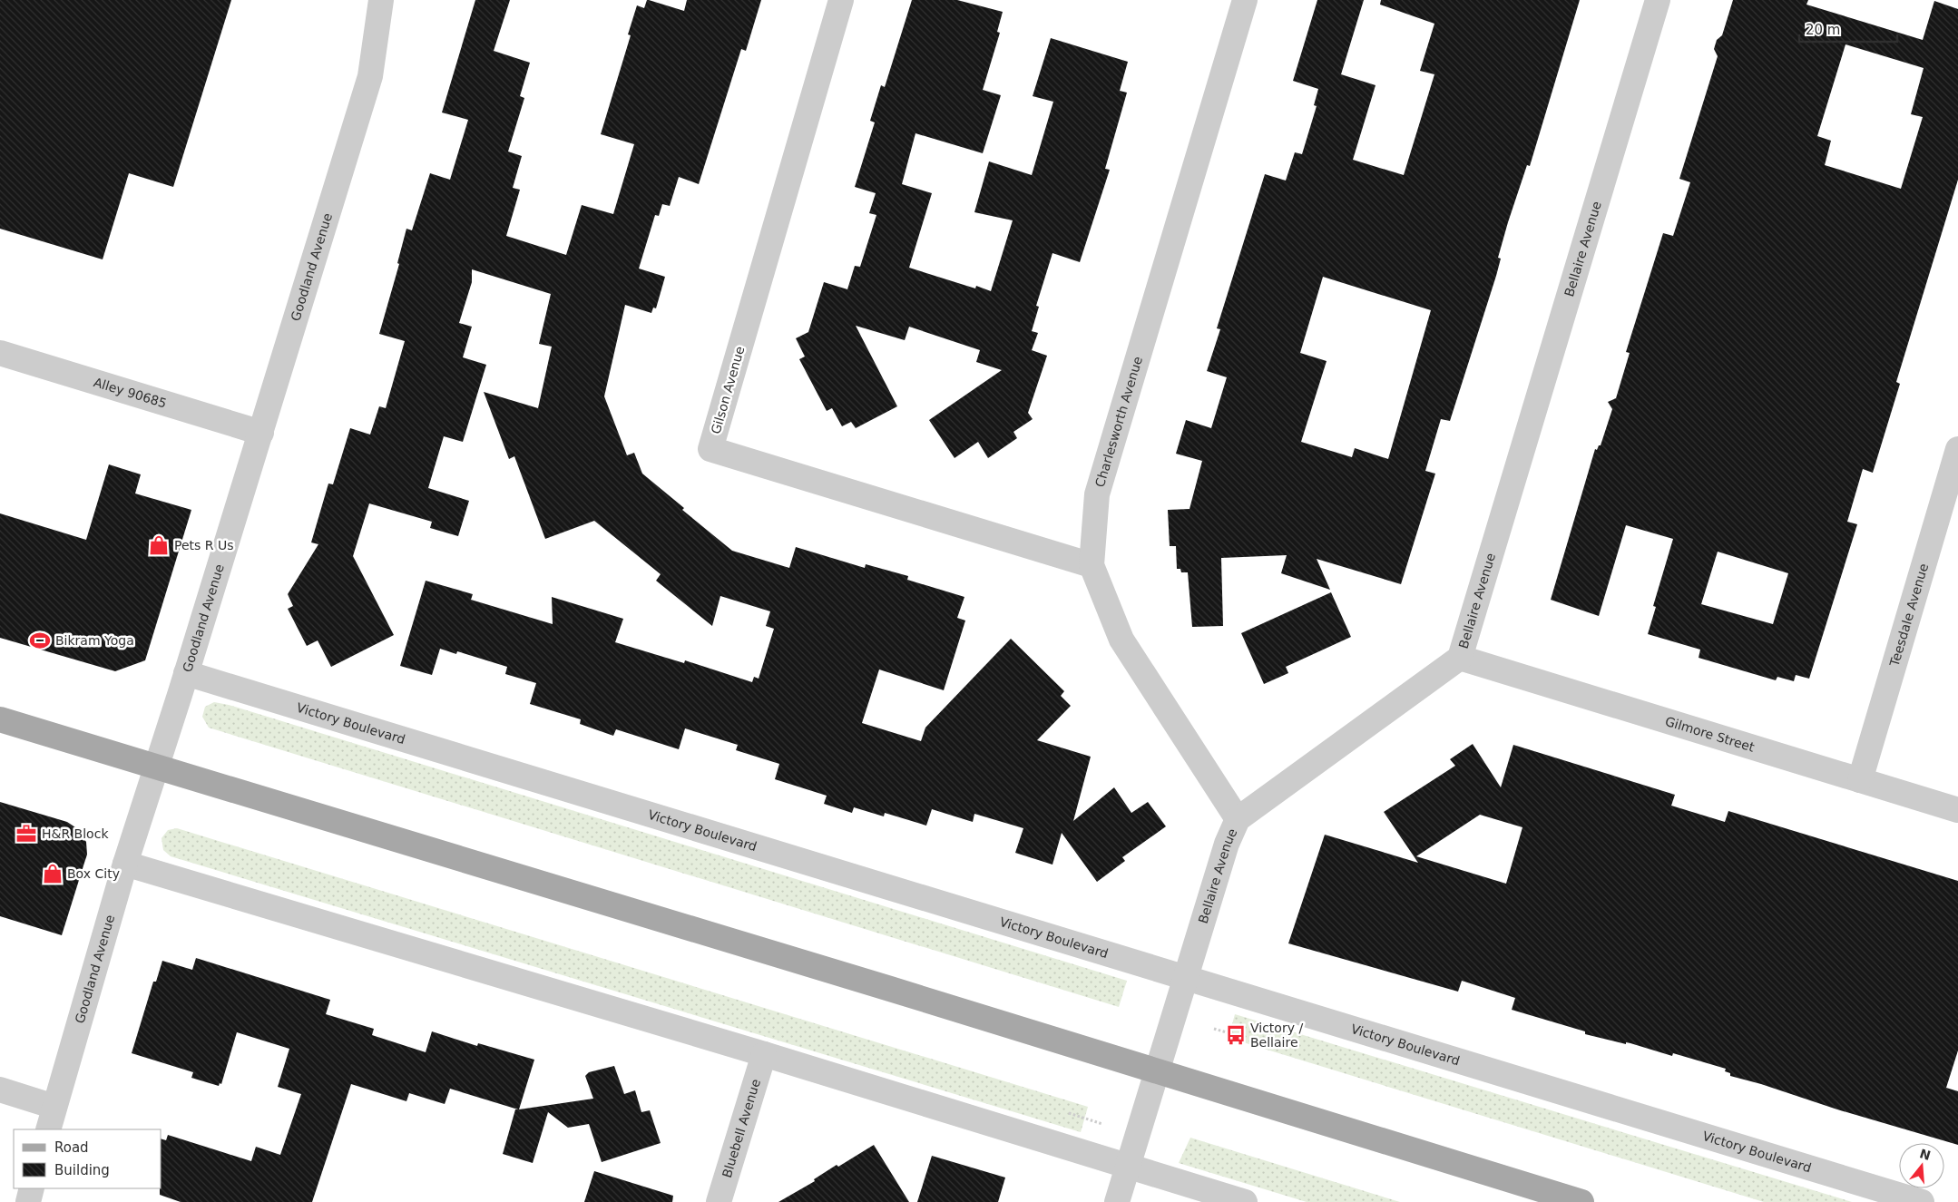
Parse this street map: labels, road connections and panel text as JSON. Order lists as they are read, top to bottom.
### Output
{
  "streets": {
    "street": [
      "Bellaire Avenue",
      "Goodland Avenue",
      "Gilson Avenue",
      "Alley 90685",
      "Charlesworth Avenue",
      "Teesdale Avenue",
      "Victory Boulevard",
      "Gilmore Street",
      "Bluebell Avenue"
    ]
  },
  "crossings": [
    ["Bellaire Avenue", "Charlesworth Avenue"],
    ["Bellaire Avenue", "Victory Boulevard"],
    ["Bellaire Avenue", "Gilmore Street"],
    ["Goodland Avenue", "Alley 90685"],
    ["Goodland Avenue", "Victory Boulevard"],
    ["Gilson Avenue", "Charlesworth Avenue"],
    ["Teesdale Avenue", "Gilmore Street"]
  ],
  "places": {
    "shop": ["Pets R Us", "Box City"],
    "sports": ["Bikram Yoga"],
    "office": ["H&R Block"],
    "bus stop": ["Victory / Bellaire"]
  },
  "legend": ["Road", "Building"],
  "scale_bar": "20 m",
  "north": "top"
}
